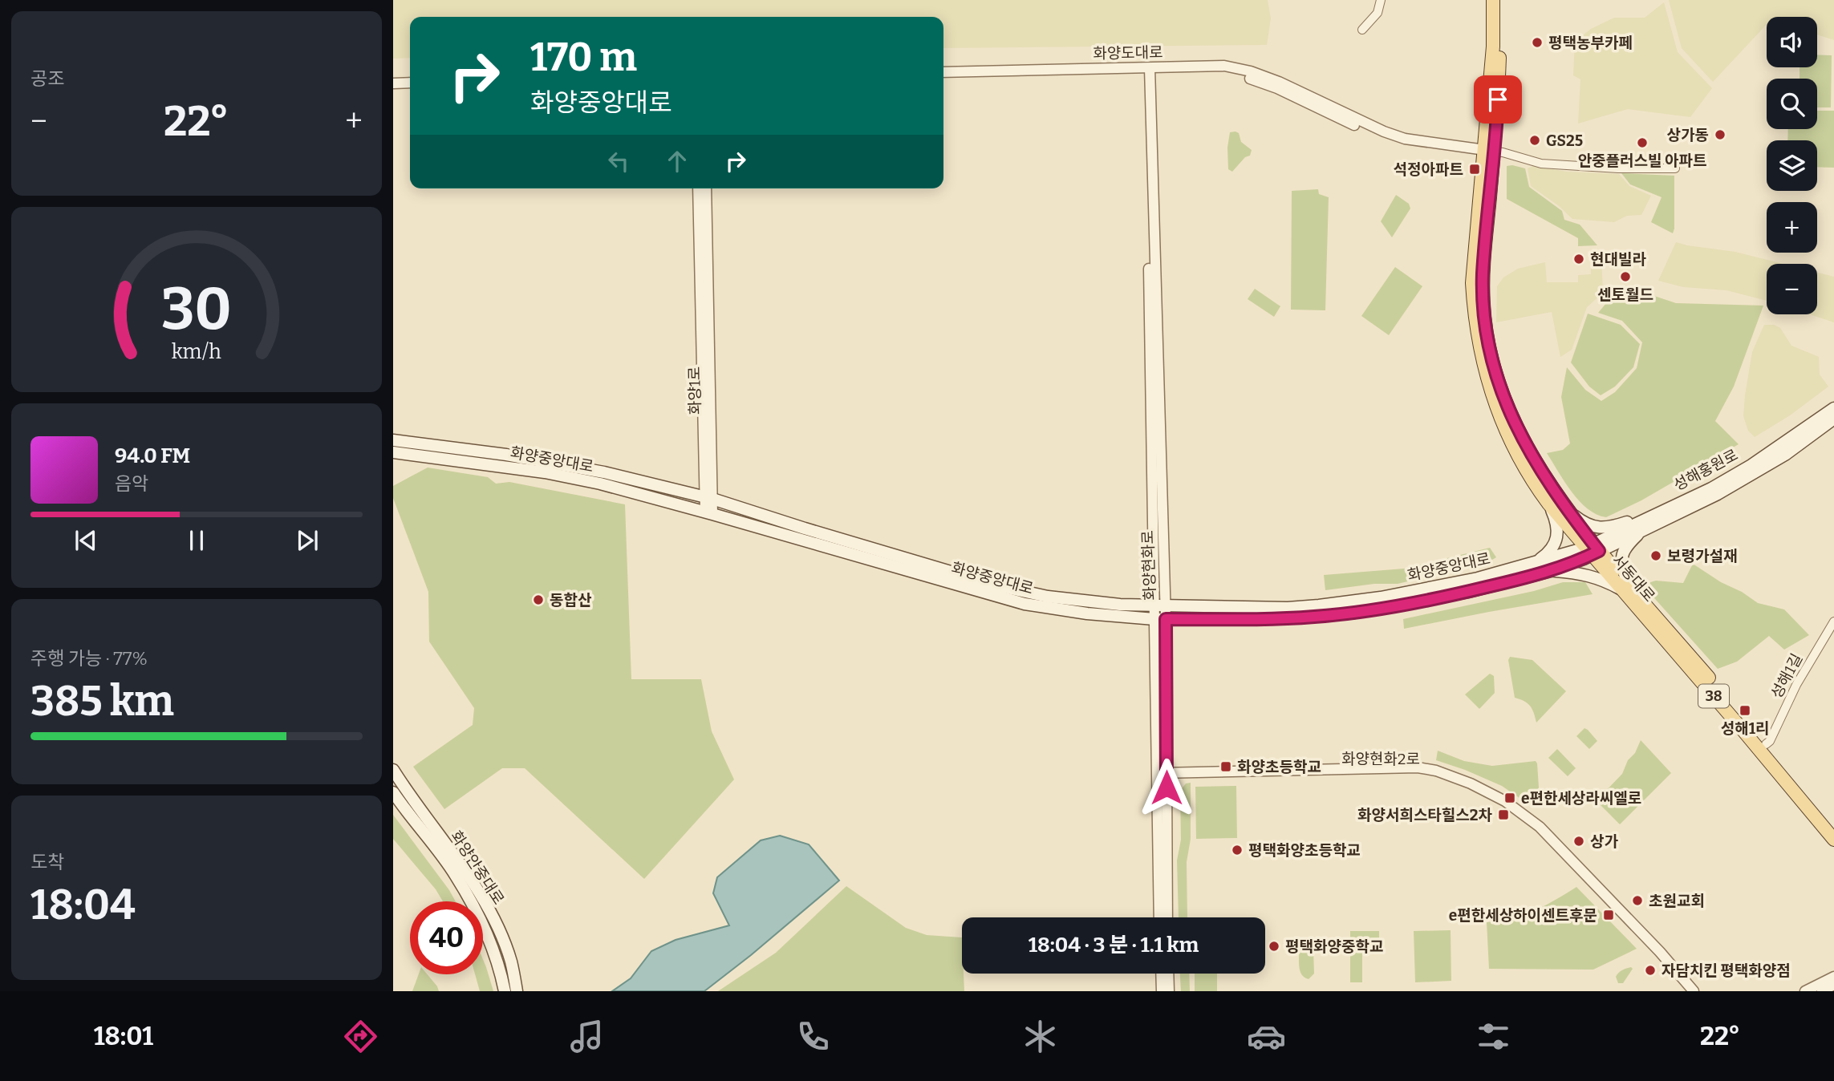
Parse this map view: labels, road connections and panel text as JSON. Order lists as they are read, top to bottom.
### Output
{
  "streets": {
    "main road": [
      "화양중앙대로",
      "성해홍원로",
      "서동대로",
      "38",
      "화양안중대로"
    ],
    "street": [
      "화양도대로",
      "화양1로",
      "화양현화로",
      "성해1길",
      "화양현화2로"
    ]
  },
  "crossings": [
    ["화양도대로", "화양현화로"],
    ["화양도대로", "서동대로"],
    ["화양1로", "화양중앙대로"],
    ["화양중앙대로", "성해홍원로"],
    ["화양중앙대로", "화양현화로"],
    ["화양중앙대로", "서동대로"],
    ["성해홍원로", "서동대로"],
    ["화양현화로", "화양현화2로"],
    ["서동대로", "성해1길"]
  ],
  "places": {
    "other": [
      "평택농부카페",
      "상가동",
      "GS25",
      "안중플러스빌 아파트",
      "현대빌라",
      "센토월드",
      "보령가설재",
      "동합산",
      "상가",
      "평택화양초등학교",
      "초원교회",
      "평택화양중학교",
      "자담치킨 평택화양점"
    ],
    "transit": [
      "석정아파트",
      "성해1리",
      "화양초등학교",
      "e편한세상라씨엘로",
      "화양서희스타힐스2차",
      "e편한세상하이센트후문"
    ]
  },
  "page": {
    "tile": [
      "공조",
      ["주행 가능 · 77%", "385 km"],
      ["도착", "18:04"]
    ],
    "map_buttons": ["+", "−"],
    "turn": ["170 m", "화양중앙대로"],
    "heat": ["−", "22°", "+"],
    "song": ["94.0 FM", "음악"],
    "limit": "40",
    "trip": "18:04 · 3 분 · 1.1 km",
    "tabs": ["18:01", "22°"],
    "gauge": ["30", "km/h"]
  }
}
